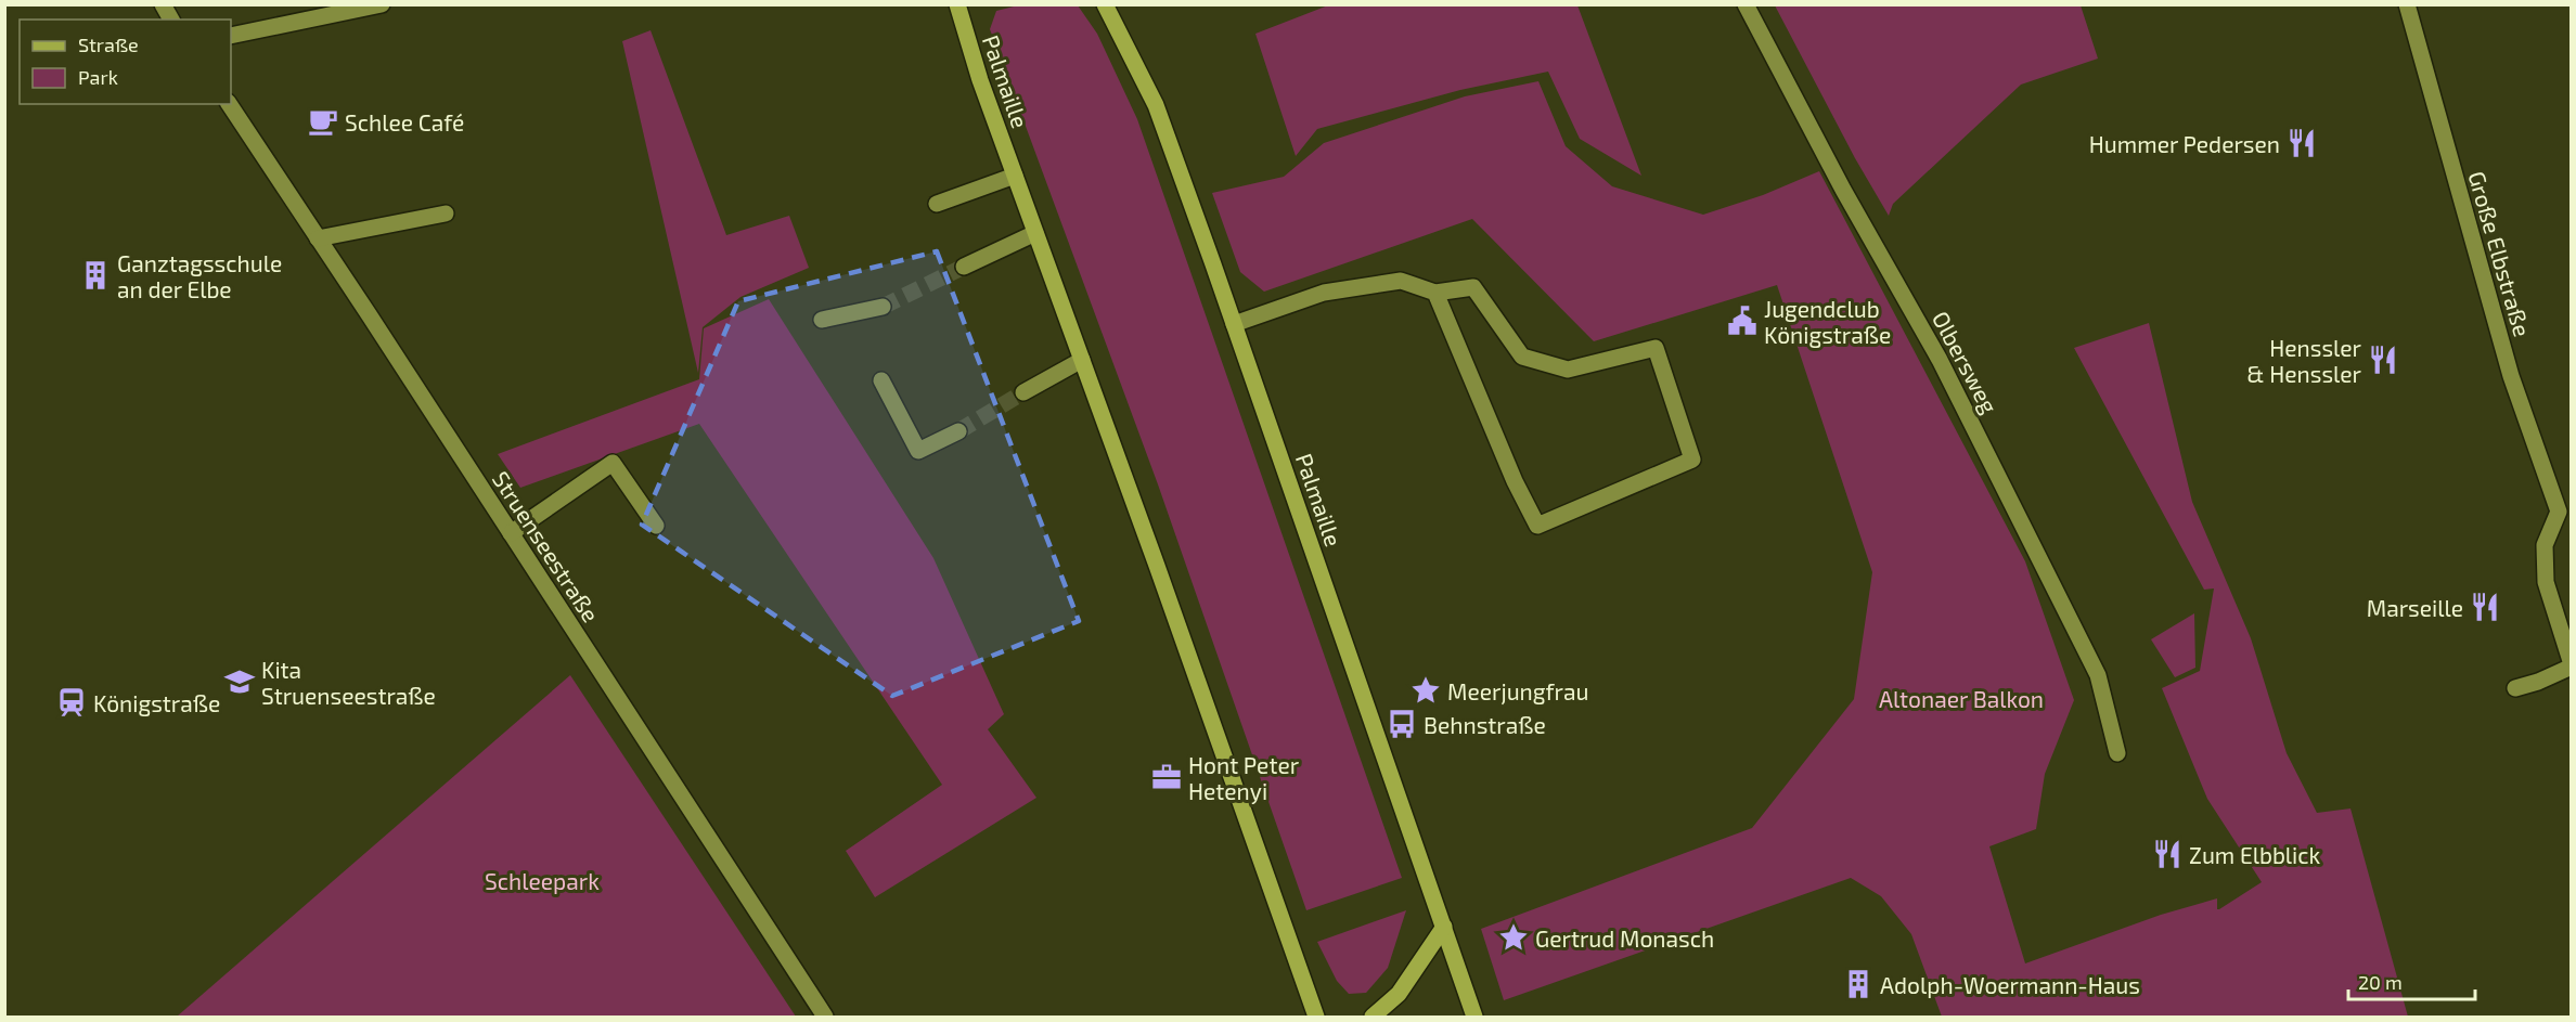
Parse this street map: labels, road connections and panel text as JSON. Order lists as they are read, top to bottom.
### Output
{
  "streets": {
    "main road": ["Palmaille"],
    "street": ["Große Elbstraße", "Olbersweg", "Struenseestraße"]
  },
  "parks": ["Altonaer Balkon", "Schleepark"],
  "places": {
    "cafe": ["Schlee Café"],
    "restaurant": [
      "Hummer Pedersen",
      "Henssler & Henssler",
      "Marseille",
      "Zum Elbblick"
    ],
    "building": ["Ganztagsschule an der Elbe", "Adolph-Woermann-Haus"],
    "public building": ["Jugendclub Königstraße"],
    "school or university": ["Kita Struenseestraße"],
    "place": ["Meerjungfrau", "Gertrud Monasch"],
    "station": ["Königstraße"],
    "bus stop": ["Behnstraße"],
    "office": ["Hont Peter Hetenyi"]
  },
  "legend": ["Straße", "Park"],
  "scale_bar": "20 m"
}
